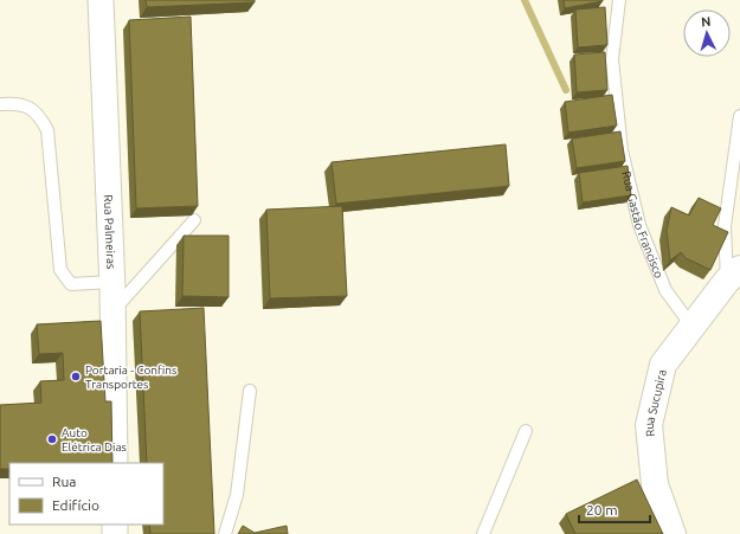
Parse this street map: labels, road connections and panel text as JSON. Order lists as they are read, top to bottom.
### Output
{
  "streets": {
    "street": ["Rua Palmeiras", "Rua Sucupira"],
    "lane": ["Rua Gastão Francisco"]
  },
  "crossings": [
    ["Rua Gastão Francisco", "Rua Sucupira"]
  ],
  "places": ["Portaria - Confins Transportes", "Auto Elétrica Dias"],
  "legend": ["Rua", "Edifício"],
  "scale_bar": "20 m",
  "north": "top"
}
